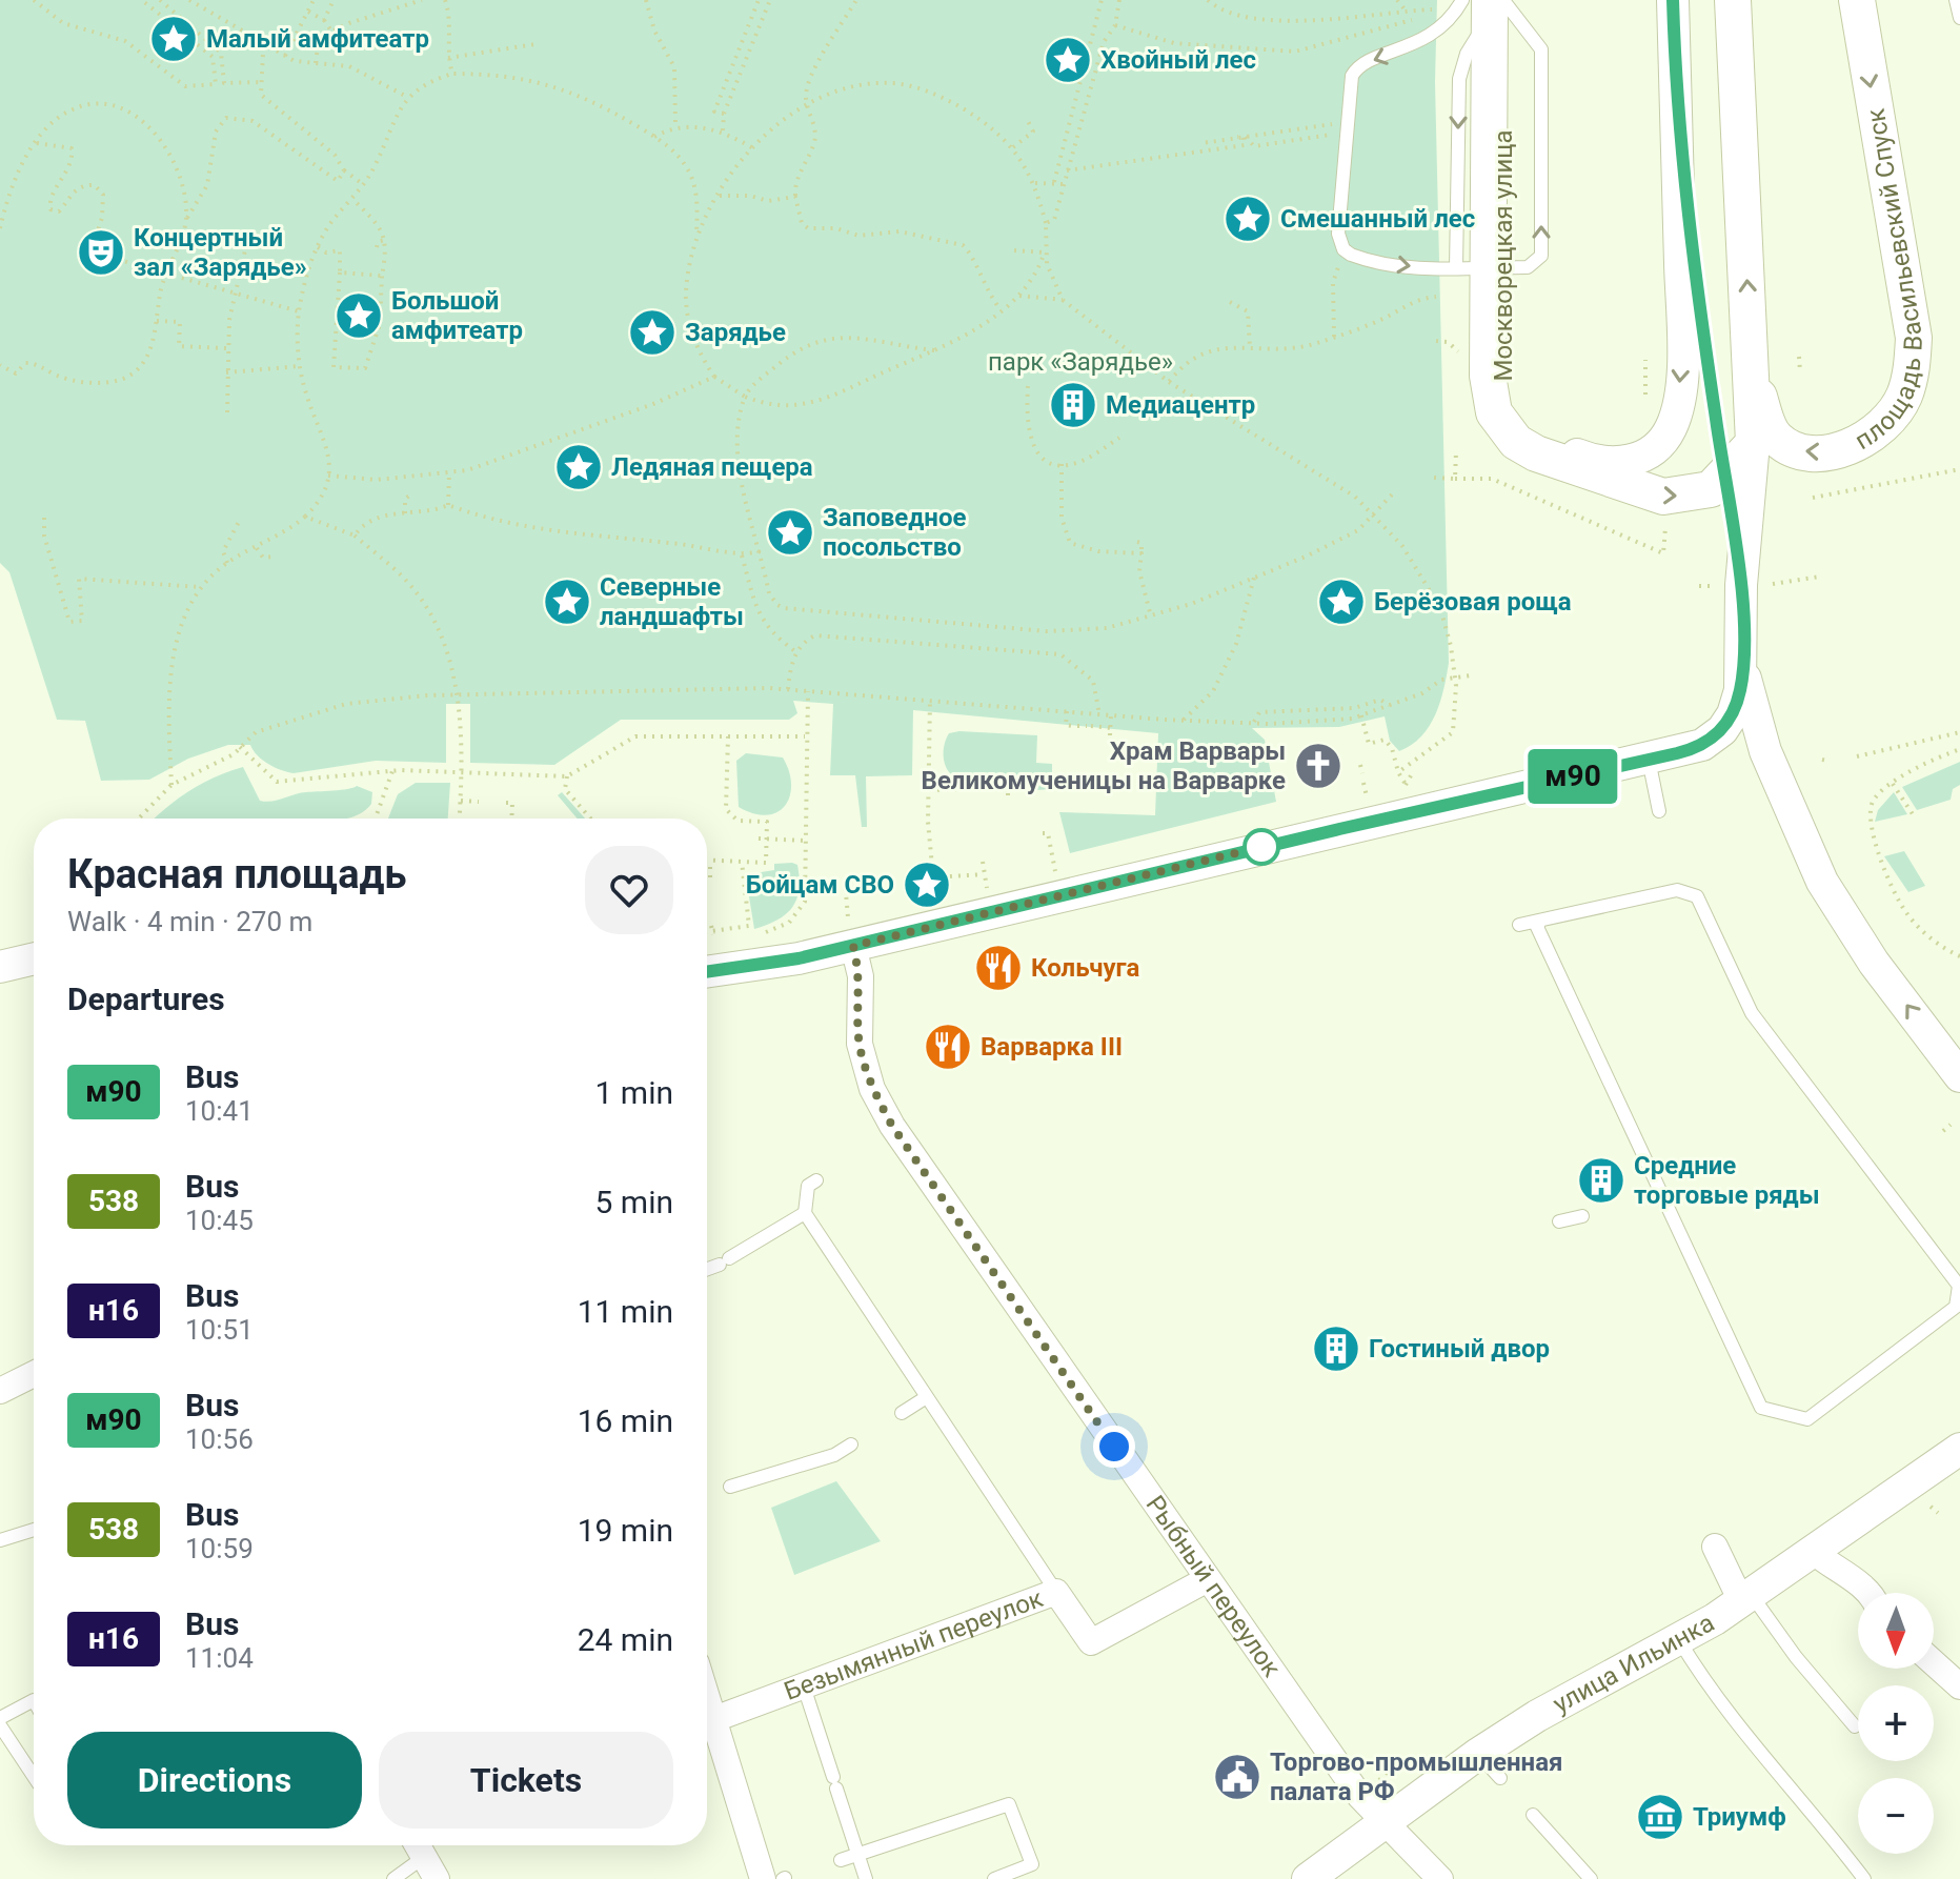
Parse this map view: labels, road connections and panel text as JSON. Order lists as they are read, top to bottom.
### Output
{
  "streets": {
    "main road": ["Москворецкая улица", "площадь Васильевский Спуск"],
    "street": ["Рыбный переулок", "Безымянный переулок", "улица Ильинка"]
  },
  "crossings": [
    ["Рыбный переулок", "Безымянный переулок"],
    ["Рыбный переулок", "улица Ильинка"]
  ],
  "parks": ["парк «Зарядье»"],
  "places": {
    "place": [
      "Малый амфитеатр",
      "Хвойный лес",
      "Смешанный лес",
      "Большой амфитеатр",
      "Зарядье",
      "Ледяная пещера",
      "Заповедное посольство",
      "Северные ландшафты",
      "Берёзовая роща",
      "Бойцам СВО"
    ],
    "theatre": ["Концертный зал «Зарядье»"],
    "building": ["Медиацентр", "Средние торговые ряды", "Гостиный двор"],
    "church": ["Храм Варвары Великомученицы на Варварке"],
    "restaurant": ["Кольчуга", "Варварка III"],
    "public building": ["Торгово-промышленная палата РФ"],
    "museum": ["Триумф"]
  },
  "lines": ["bus line м90"],
  "north": "bottom",
  "page": {
    "on_map": "м90",
    "heading": [
      ["Красная площадь", "Walk · 4 min · 270 m"],
      "Departures"
    ],
    "list": [
      {
        "mark": "м90",
        "name": "Bus",
        "note": "10:41",
        "value": "1 min"
      },
      {
        "mark": "538",
        "name": "Bus",
        "note": "10:45",
        "value": "5 min"
      },
      {
        "mark": "н16",
        "name": "Bus",
        "note": "10:51",
        "value": "11 min"
      },
      {
        "mark": "м90",
        "name": "Bus",
        "note": "10:56",
        "value": "16 min"
      },
      {
        "mark": "538",
        "name": "Bus",
        "note": "10:59",
        "value": "19 min"
      },
      {
        "mark": "н16",
        "name": "Bus",
        "note": "11:04",
        "value": "24 min"
      }
    ],
    "map_buttons": ["+", "−"],
    "buttons": ["Directions", "Tickets"]
  }
}
